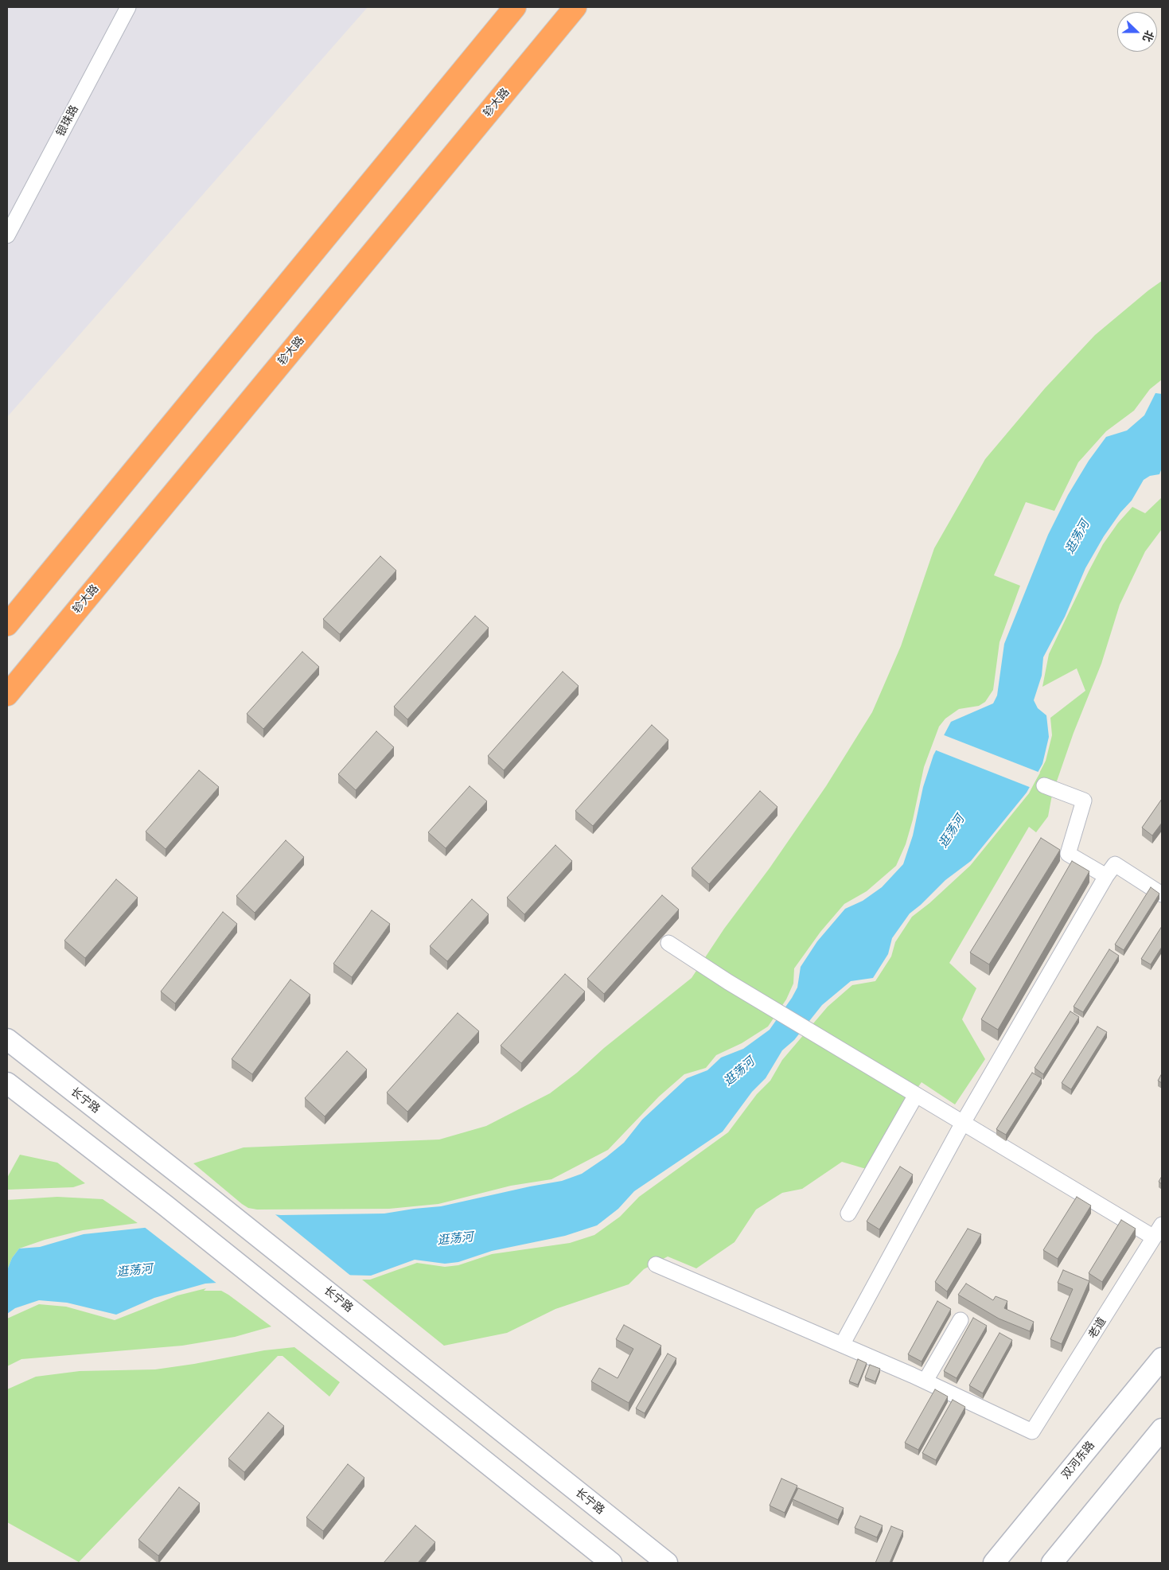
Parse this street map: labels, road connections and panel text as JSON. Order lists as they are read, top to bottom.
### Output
{
  "streets": {
    "highway": ["轸大路"],
    "street": [
      "银珠路",
      "长宁路",
      "老道",
      "双河东路"
    ]
  },
  "water": ["逛荡河"],
  "north": "right"
}
